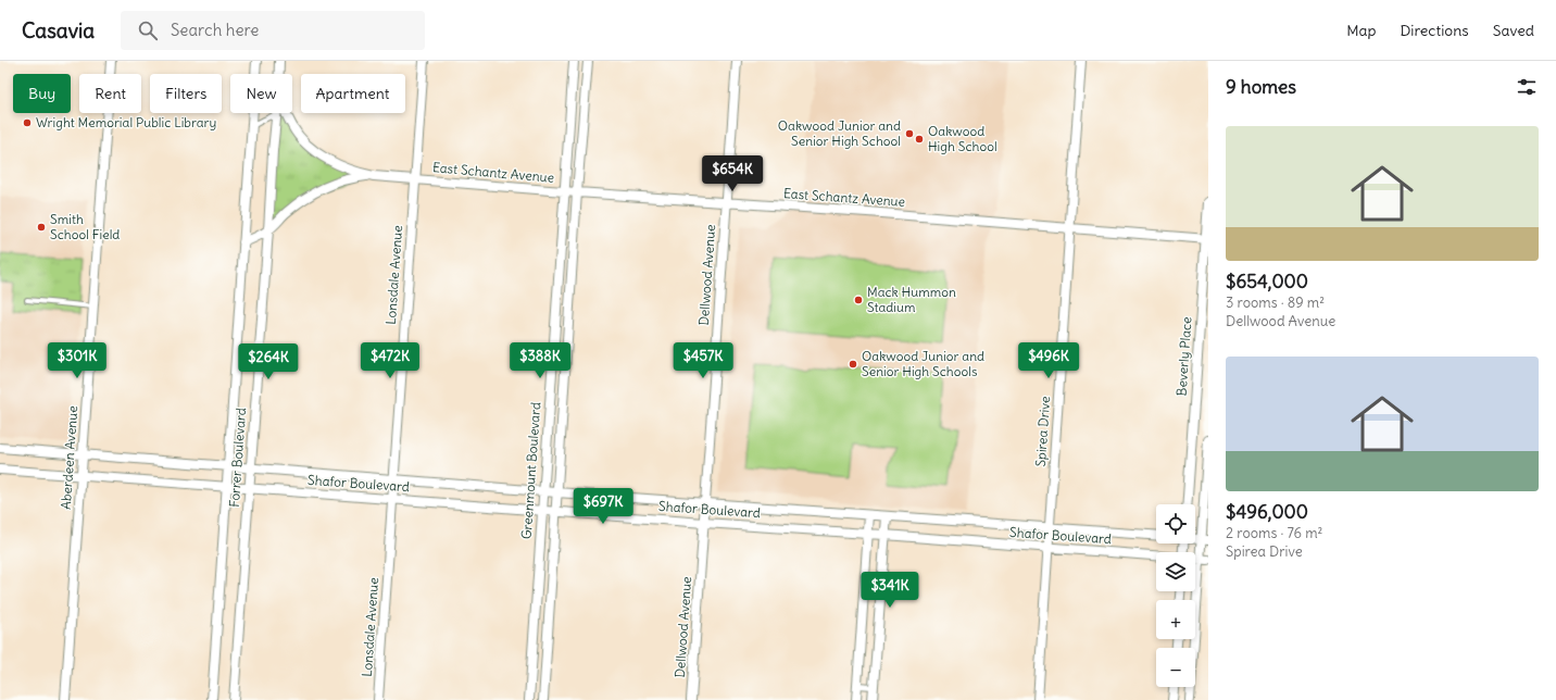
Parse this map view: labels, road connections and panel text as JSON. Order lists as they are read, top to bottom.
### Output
{
  "streets": {
    "street": [
      "East Schantz Avenue",
      "Lonsdale Avenue",
      "Dellwood Avenue",
      "Beverly Place",
      "Spirea Drive",
      "Aberdeen Avenue",
      "Forrer Boulevard",
      "Greenmount Boulevard",
      "Shafor Boulevard"
    ]
  },
  "crossings": [
    ["East Schantz Avenue", "Lonsdale Avenue"],
    ["East Schantz Avenue", "Dellwood Avenue"],
    ["East Schantz Avenue", "Beverly Place"],
    ["East Schantz Avenue", "Spirea Drive"],
    ["East Schantz Avenue", "Forrer Boulevard"],
    ["East Schantz Avenue", "Greenmount Boulevard"],
    ["Lonsdale Avenue", "Shafor Boulevard"],
    ["Dellwood Avenue", "Shafor Boulevard"],
    ["Spirea Drive", "Shafor Boulevard"],
    ["Aberdeen Avenue", "Shafor Boulevard"],
    ["Forrer Boulevard", "Shafor Boulevard"],
    ["Greenmount Boulevard", "Shafor Boulevard"]
  ],
  "places": [
    "Wright Memorial Public Library",
    "Oakwood Junior and Senior High School",
    "Oakwood High School",
    "Smith School Field",
    "Mack Hummon Stadium",
    "Oakwood Junior and Senior High Schools"
  ],
  "page": {
    "header": "Casavia",
    "search": "Search here",
    "nav": ["Map", "Directions", "Saved"],
    "heading": "9 homes",
    "chip": [
      "Buy",
      "Rent",
      "Filters",
      "New",
      "Apartment"
    ],
    "list": [
      {
        "name": "$654,000",
        "note": "3 rooms · 89 m² · Dellwood Avenue"
      },
      {
        "name": "$496,000",
        "note": "2 rooms · 76 m² · Spirea Drive"
      }
    ],
    "price": [
      "$654K",
      "$301K",
      "$472K",
      "$388K",
      "$457K",
      "$496K",
      "$264K",
      "$697K",
      "$341K"
    ],
    "map_buttons": ["+", "−"]
  }
}
